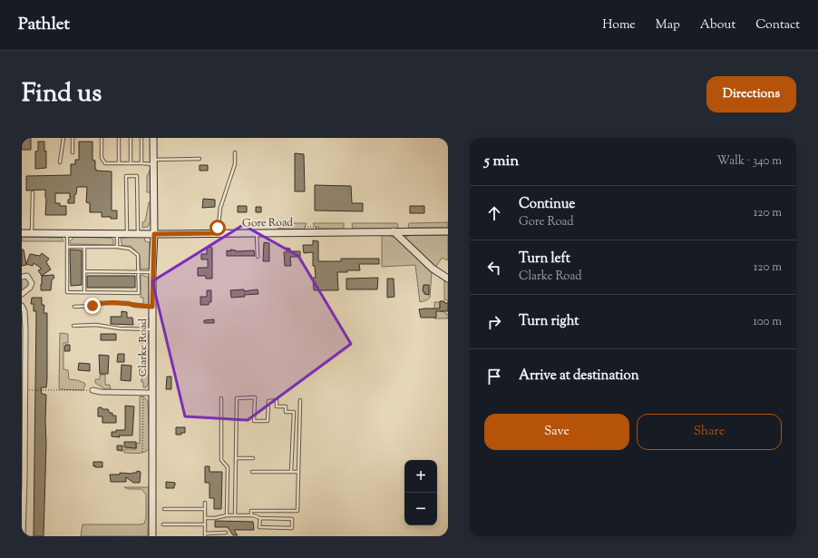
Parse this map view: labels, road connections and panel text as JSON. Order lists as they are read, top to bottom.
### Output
{
  "streets": {
    "main road": ["Gore Road", "Clarke Road"]
  },
  "crossings": [
    ["Gore Road", "Clarke Road"]
  ],
  "page": {
    "header": "Pathlet",
    "nav": [
      "Home",
      "Map",
      "About",
      "Contact"
    ],
    "title": "Find us",
    "buttons": [
      "Directions",
      ["Save", "Share"]
    ],
    "heading": ["5 min", "Walk · 340 m"],
    "list": [
      ["Continue", "Gore Road", "120 m"],
      ["Turn left", "Clarke Road", "120 m"],
      ["Turn right", "100 m"],
      "Arrive at destination"
    ],
    "map_buttons": ["+", "−"]
  }
}
